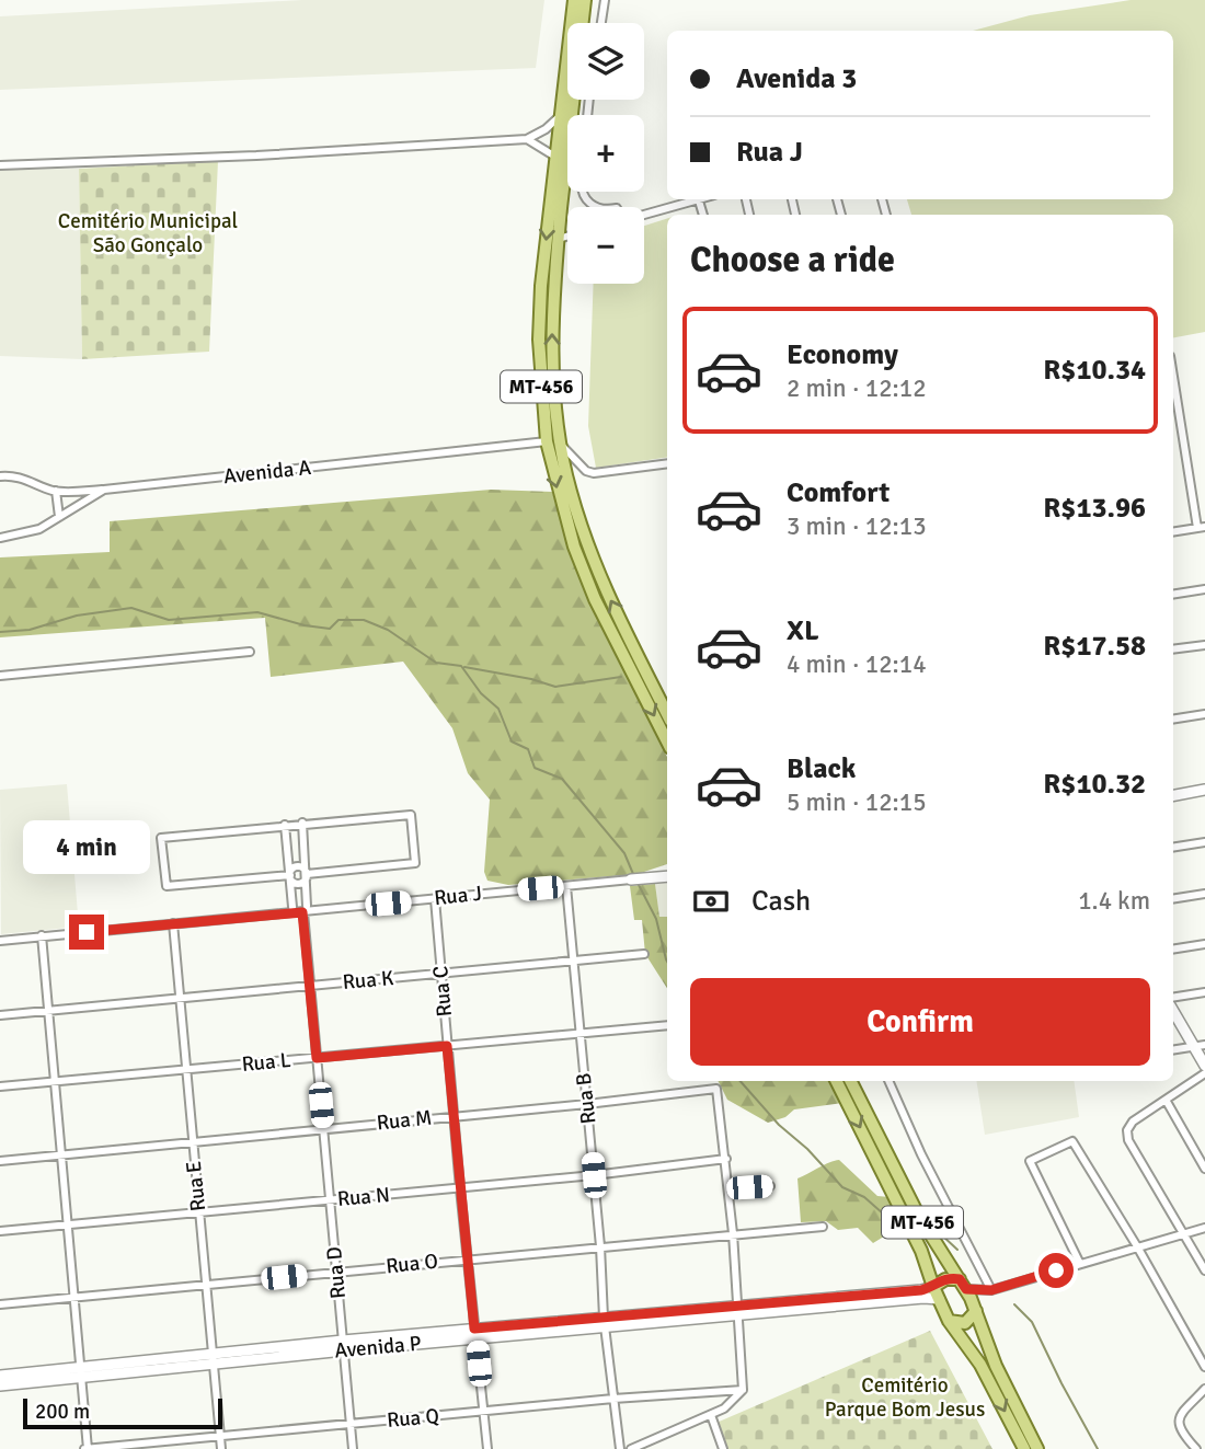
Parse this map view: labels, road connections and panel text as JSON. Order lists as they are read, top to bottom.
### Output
{
  "streets": {
    "main road": ["MT-456"],
    "street": [
      "Avenida A",
      "Rua J",
      "Rua K",
      "Rua C",
      "Rua L",
      "Rua B",
      "Rua M",
      "Rua E",
      "Rua N",
      "Rua O",
      "Rua D",
      "Avenida P",
      "Rua Q"
    ]
  },
  "crossings": [
    ["MT-456", "Avenida A"],
    ["MT-456", "Avenida P"],
    ["Rua J", "Rua C"],
    ["Rua J", "Rua B"],
    ["Rua J", "Rua E"],
    ["Rua J", "Rua D"],
    ["Rua K", "Rua C"],
    ["Rua K", "Rua B"],
    ["Rua K", "Rua E"],
    ["Rua K", "Rua D"],
    ["Rua C", "Rua L"],
    ["Rua C", "Rua M"],
    ["Rua C", "Rua N"],
    ["Rua C", "Rua O"],
    ["Rua C", "Avenida P"],
    ["Rua C", "Rua Q"],
    ["Rua L", "Rua B"],
    ["Rua L", "Rua E"],
    ["Rua L", "Rua D"],
    ["Rua B", "Rua M"],
    ["Rua B", "Rua N"],
    ["Rua B", "Rua O"],
    ["Rua B", "Avenida P"],
    ["Rua B", "Rua Q"],
    ["Rua M", "Rua E"],
    ["Rua M", "Rua N"],
    ["Rua M", "Rua D"],
    ["Rua E", "Rua N"],
    ["Rua E", "Rua O"],
    ["Rua E", "Avenida P"],
    ["Rua E", "Rua Q"],
    ["Rua N", "Rua D"],
    ["Rua O", "Rua D"],
    ["Rua D", "Avenida P"],
    ["Rua D", "Rua Q"]
  ],
  "parks": ["Cemitério Municipal São Gonçalo", "Cemitério Parque Bom Jesus"],
  "scale_bar": "200 m",
  "page": {
    "map_buttons": ["+", "−"],
    "banner": ["Avenida 3", "Rua J"],
    "heading": "Choose a ride",
    "list": [
      {
        "name": "Economy",
        "note": "2 min · 12:12",
        "value": "R$10.34"
      },
      {
        "name": "Comfort",
        "note": "3 min · 12:13",
        "value": "R$13.96"
      },
      {
        "name": "XL",
        "note": "4 min · 12:14",
        "value": "R$17.58"
      },
      {
        "name": "Black",
        "note": "5 min · 12:15",
        "value": "R$10.32"
      }
    ],
    "bubble": "4 min",
    "pay": ["Cash", "1.4 km"],
    "buttons": "Confirm",
    "scale": "200 m"
  }
}
